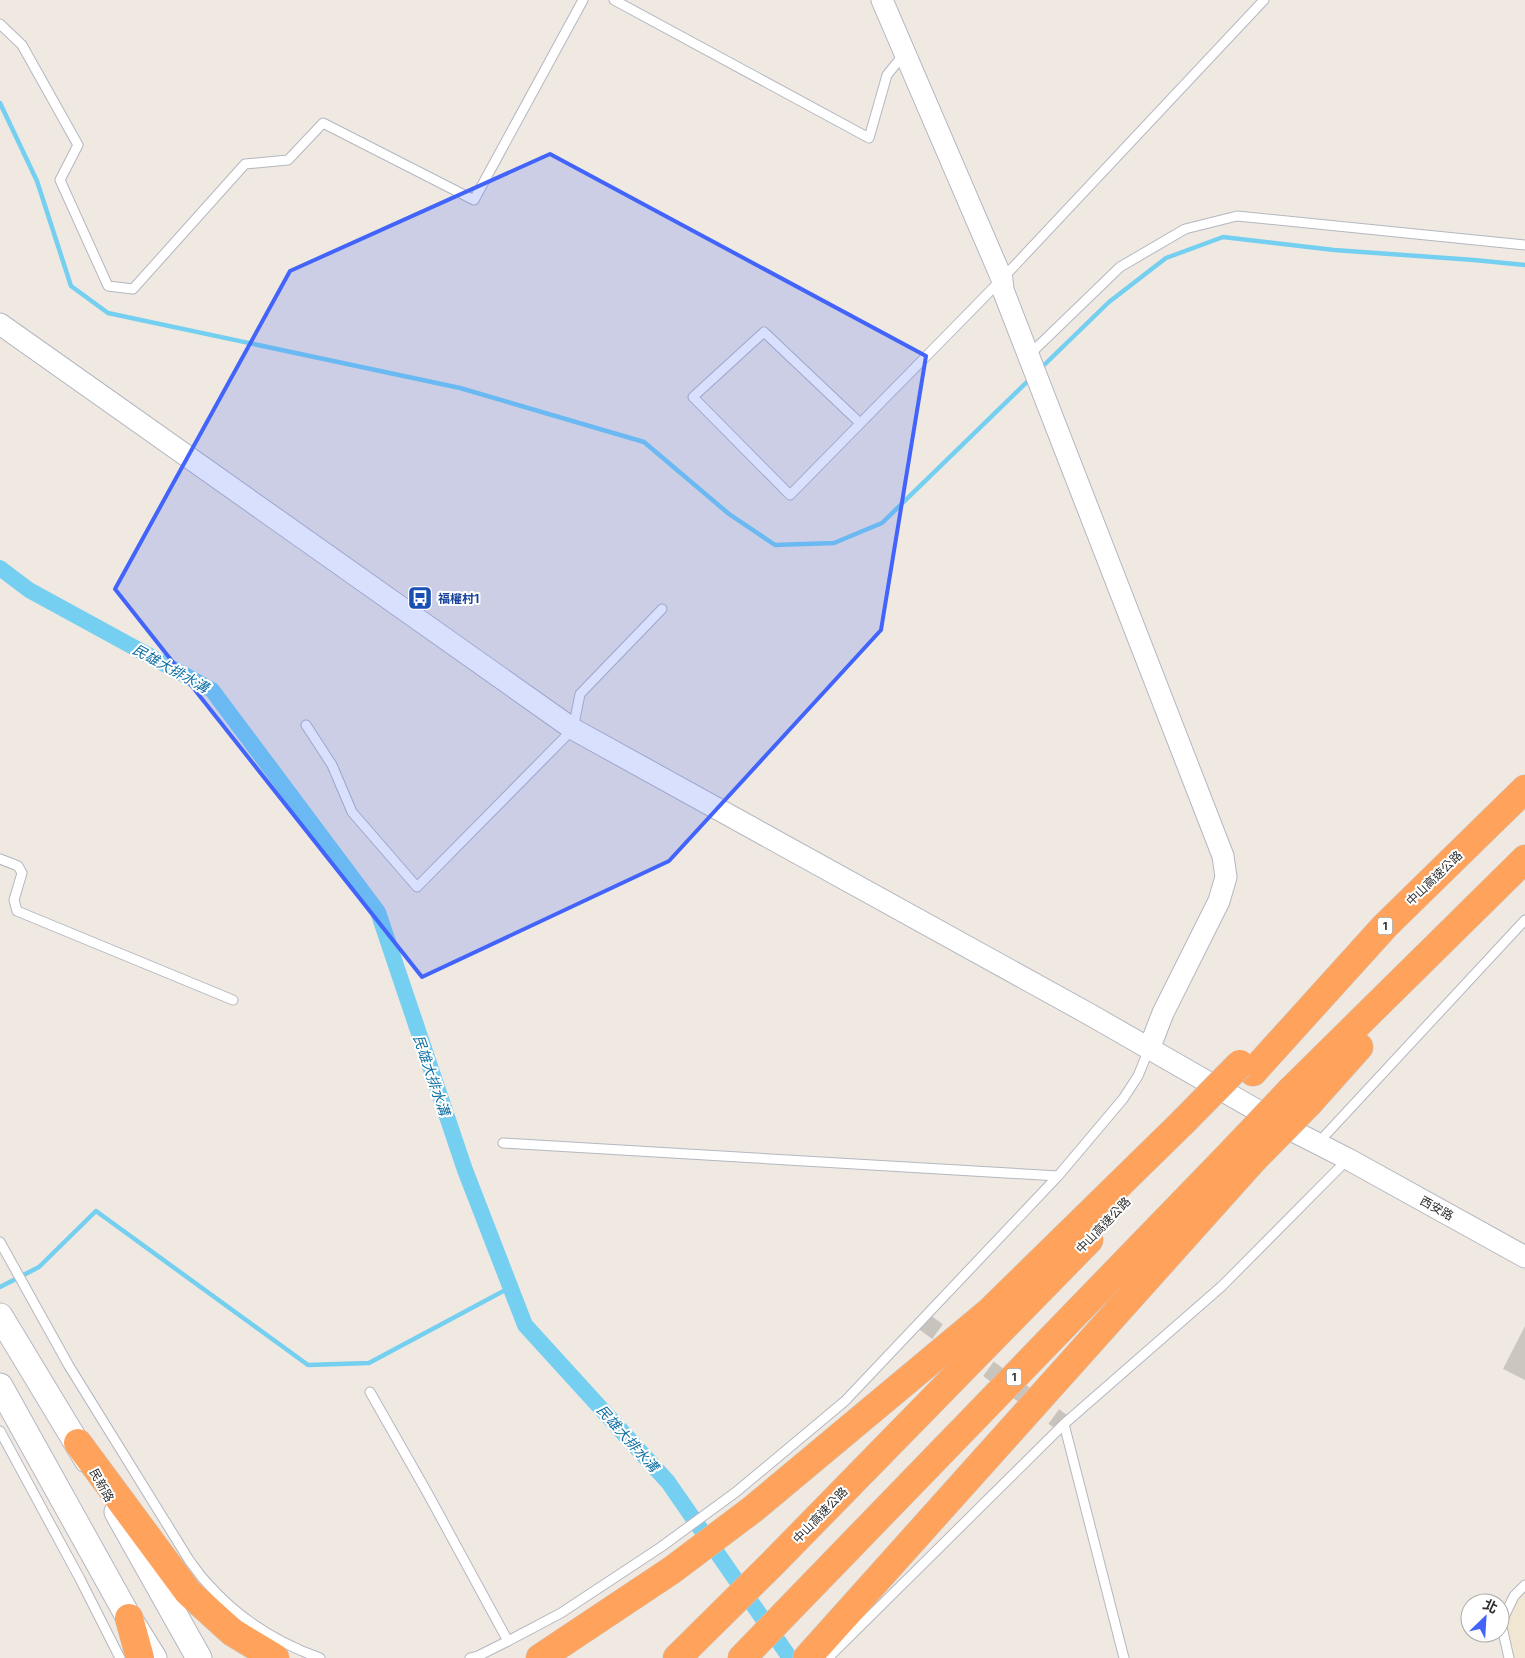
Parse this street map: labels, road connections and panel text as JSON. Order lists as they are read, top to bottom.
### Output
{
  "streets": {
    "highway": ["中山高速公路", "1"],
    "main road": ["民新路"],
    "street": ["西安路"]
  },
  "water": ["民雄大排水溝"],
  "places": {
    "bus stop": ["福權村1"]
  },
  "north": "top right"
}
